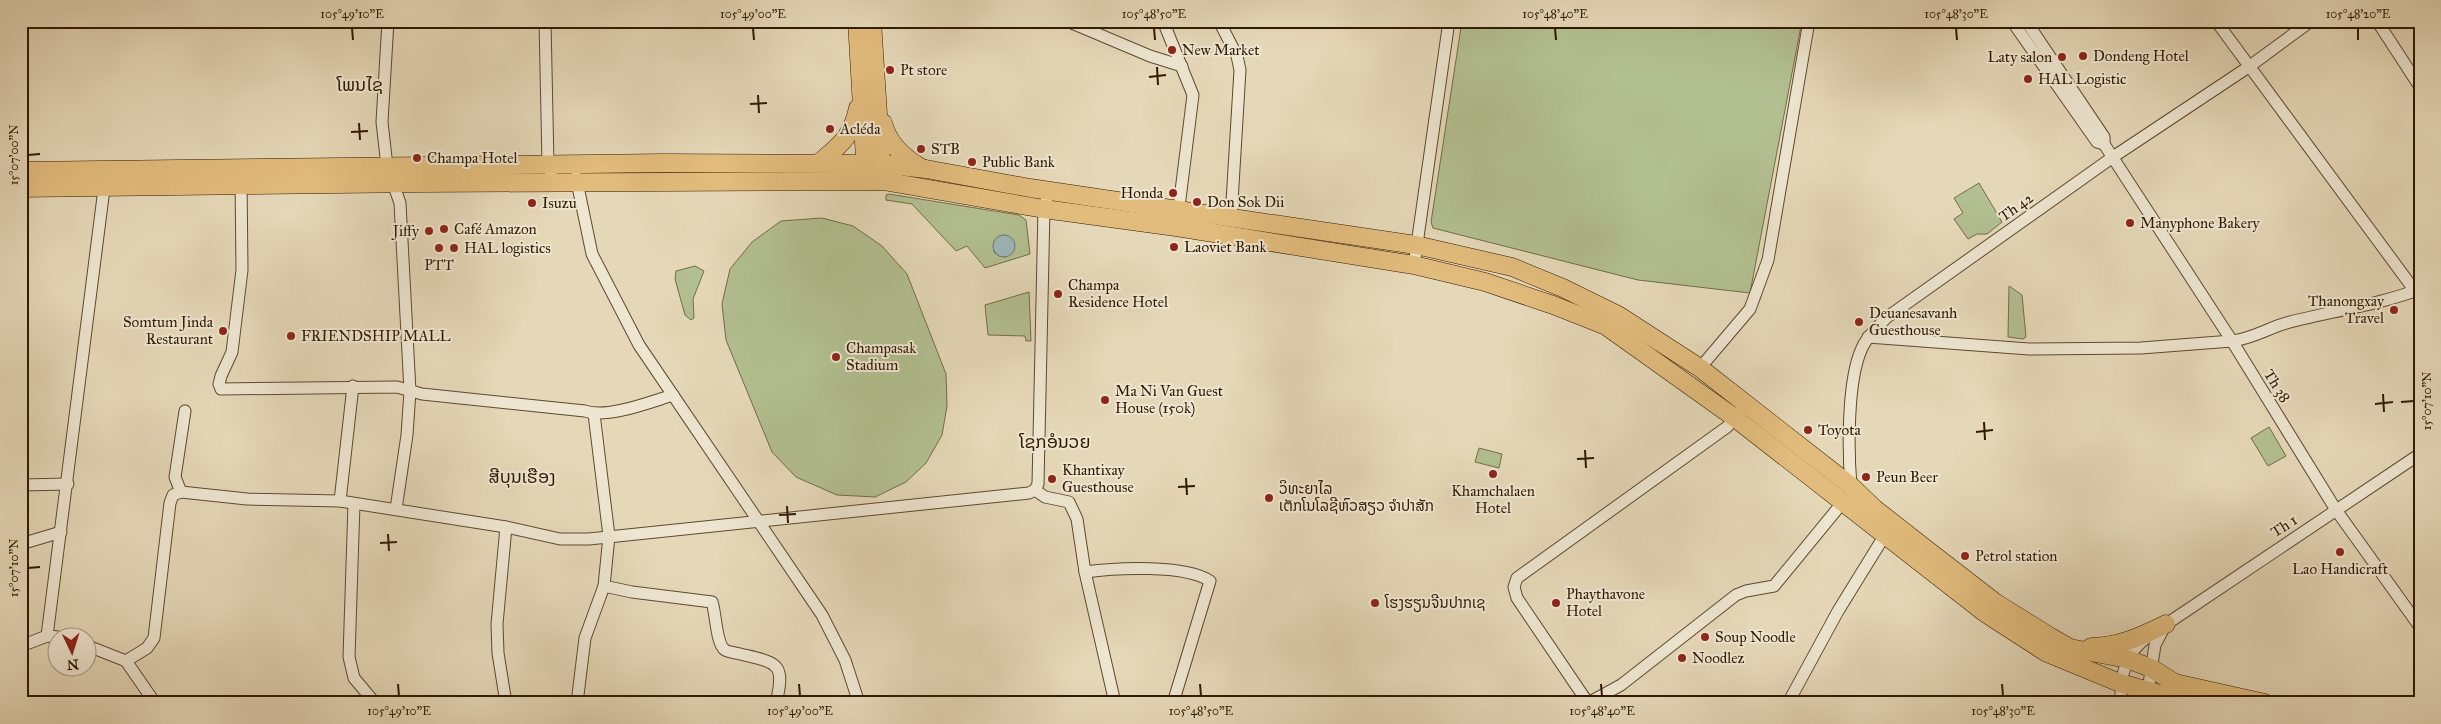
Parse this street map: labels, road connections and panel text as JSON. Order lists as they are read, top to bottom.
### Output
{
  "streets": {
    "street": ["Th 42", "Th 38", "Th 1"]
  },
  "crossings": [
    ["Th 42", "Th 38"],
    ["Th 38", "Th 1"]
  ],
  "districts": ["ໂພນໄຊ", "ໂຊກອໍນວຍ", "ສີບຸນເຮືອງ"],
  "places": [
    "New Market",
    "Dondeng Hotel",
    "Laty salon",
    "Pt store",
    "HAL Logistic",
    "Acléda",
    "STB",
    "Champa Hotel",
    "Public Bank",
    "Honda",
    "Don Sok Dii",
    "Isuzu",
    "Manyphone Bakery",
    "Café Amazon",
    "Jiffy",
    "Laoviet Bank",
    "PTT",
    "HAL logistics",
    "Champa Residence Hotel",
    "Thanongxay Travel",
    "Deuanesavanh Guesthouse",
    "Somtum Jinda Restaurant",
    "FRIENDSHIP MALL",
    "Champasak Stadium",
    "Ma Ni Van Guest House (150k)",
    "Toyota",
    "Khamchalaen Hotel",
    "Peun Beer",
    "Khantixay Guesthouse",
    "ວິທະຍາໄລ ເຕັກໂນໂລຊີຫົວສຽວ ຈຳປາສັກ",
    "Lao Handicraft",
    "Petrol station",
    "ໂຮງຮຽນຈີນປາກເຊ",
    "Phaythavone Hotel",
    "Soup Noodle",
    "Noodlez"
  ],
  "north": "bottom",
  "coordinates": [
    "105°49'10\"E",
    "105°49'00\"E",
    "105°48'50\"E",
    "105°48'40\"E",
    "105°48'30\"E",
    "105°48'20\"E",
    "15°07'00\"N",
    "15°07'10\"N"
  ]
}
